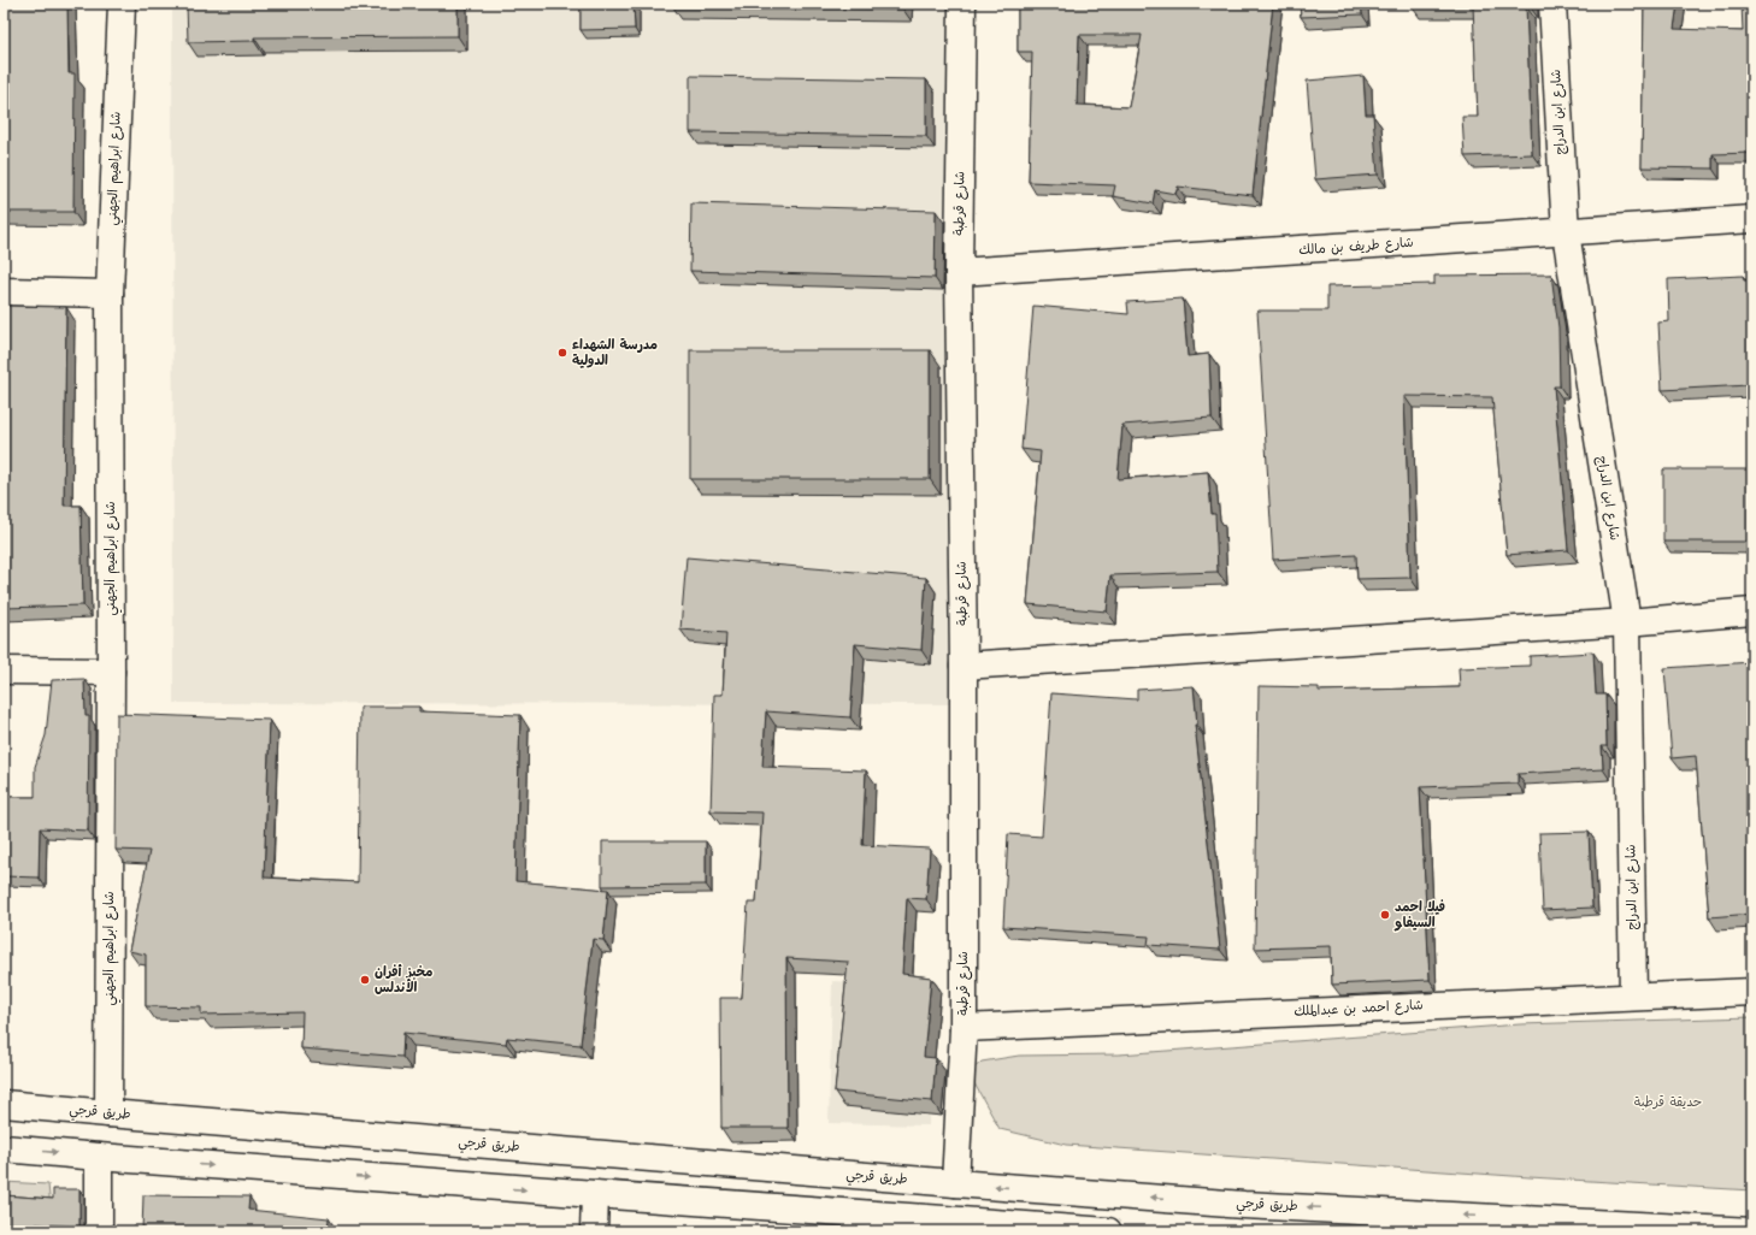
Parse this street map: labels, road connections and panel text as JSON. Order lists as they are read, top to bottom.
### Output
{
  "streets": {
    "main road": [
      "شارع ابن الدراج",
      "شارع ابراهيم الجهني",
      "شارع قرطبة",
      "شارع طريف بن مالك",
      "شارع احمد بن عبدالملك",
      "طريق قرجي"
    ]
  },
  "crossings": [
    ["شارع ابن الدراج", "شارع طريف بن مالك"],
    ["شارع ابن الدراج", "شارع احمد بن عبدالملك"],
    ["شارع ابراهيم الجهني", "طريق قرجي"],
    ["شارع قرطبة", "شارع طريف بن مالك"],
    ["شارع قرطبة", "شارع احمد بن عبدالملك"],
    ["شارع قرطبة", "طريق قرجي"]
  ],
  "one_way": ["طريق قرجي"],
  "parks": ["حديقة قرطبة"],
  "places": ["مدرسة الشهداء الدولية", "فيلا احمد السيفاو", "مخبز أفران الأندلس"]
}
